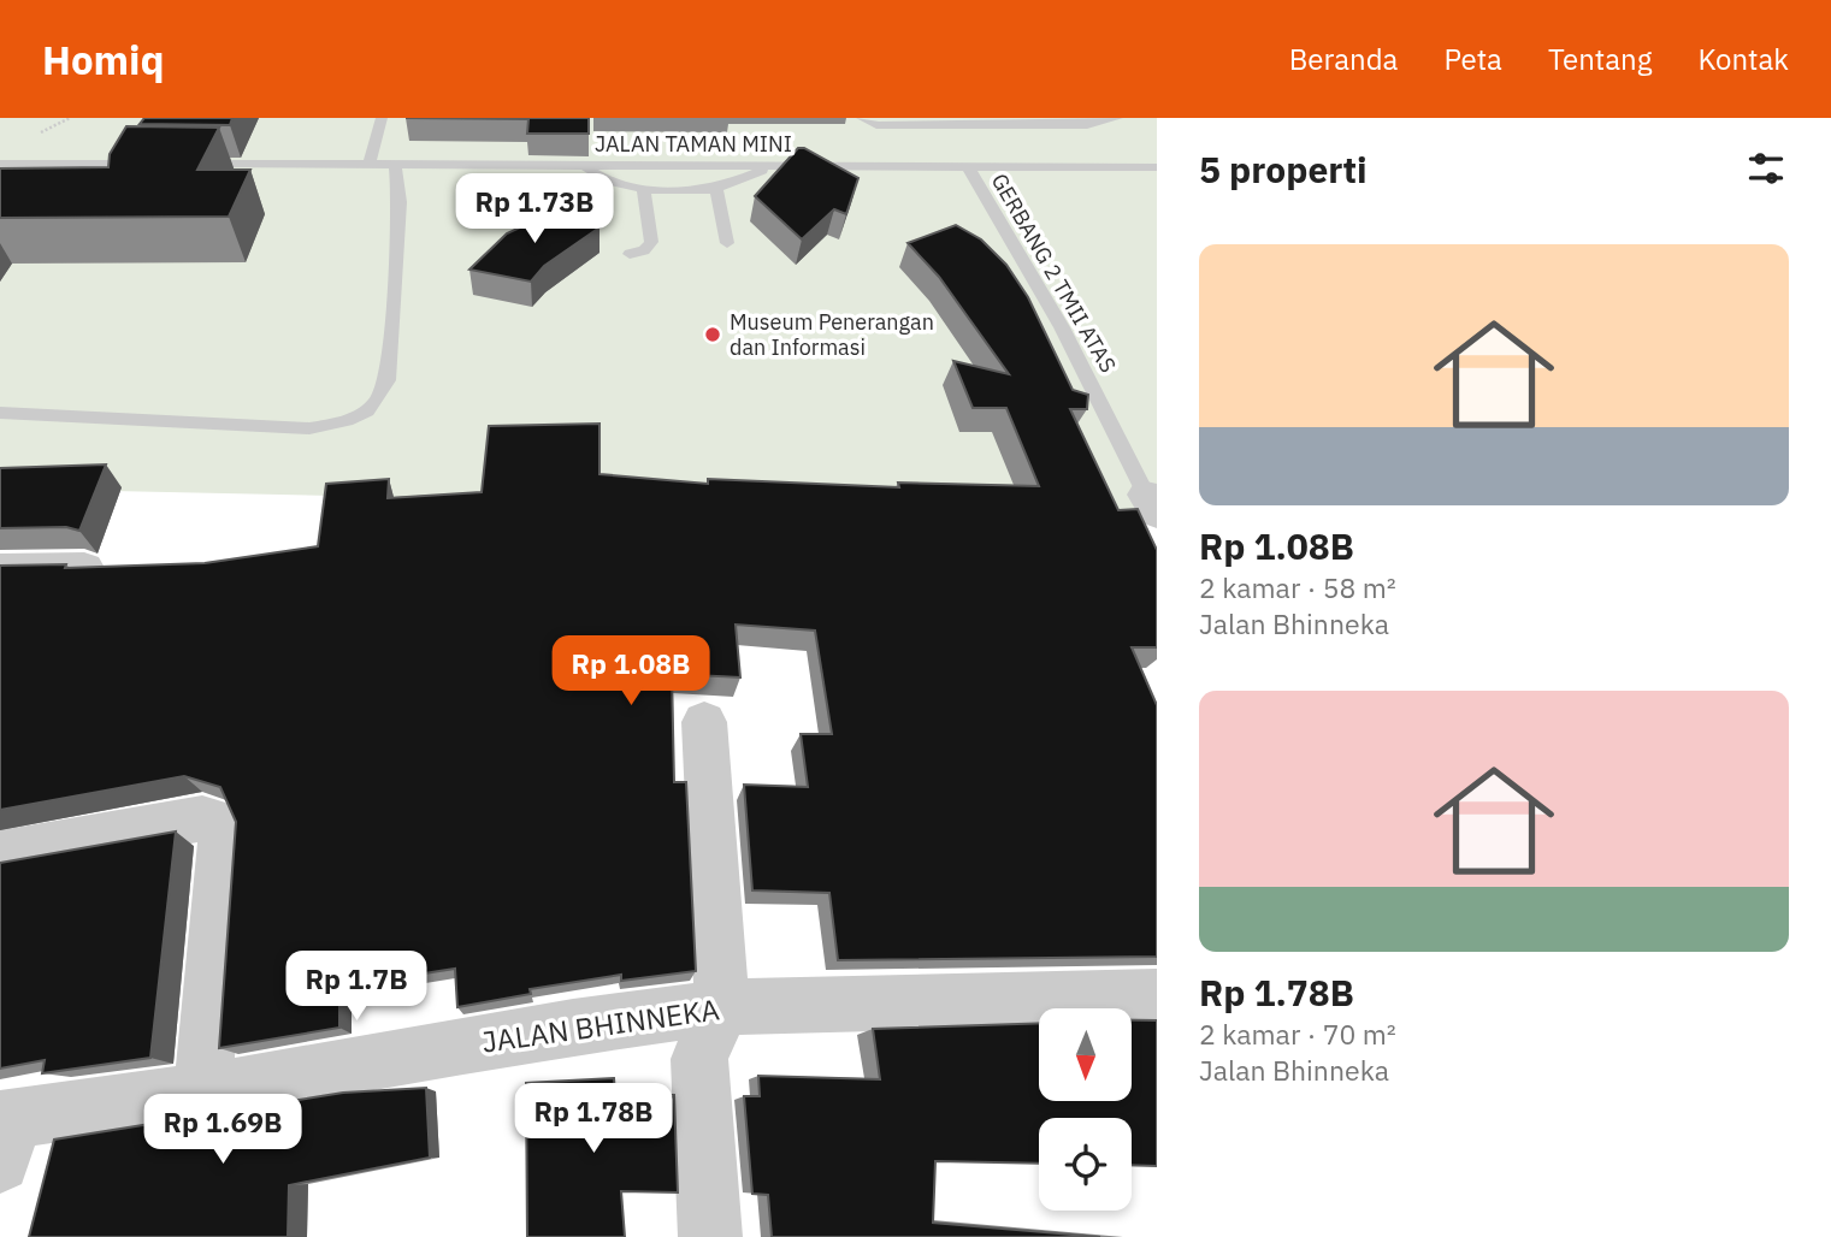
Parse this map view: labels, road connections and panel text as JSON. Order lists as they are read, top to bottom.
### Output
{
  "streets": {
    "street": ["JALAN BHINNEKA"],
    "lane": ["JALAN TAMAN MINI", "GERBANG 2 TMII ATAS"]
  },
  "crossings": [
    ["JALAN TAMAN MINI", "GERBANG 2 TMII ATAS"]
  ],
  "places": ["Museum Penerangan dan Informasi"],
  "north": "bottom",
  "page": {
    "header": "Homiq",
    "nav": [
      "Beranda",
      "Peta",
      "Tentang",
      "Kontak"
    ],
    "heading": "5 properti",
    "price": [
      "Rp 1.73B",
      "Rp 1.08B",
      "Rp 1.7B",
      "Rp 1.78B",
      "Rp 1.69B"
    ],
    "list": [
      {
        "name": "Rp 1.08B",
        "note": "2 kamar · 58 m² · Jalan Bhinneka"
      },
      {
        "name": "Rp 1.78B",
        "note": "2 kamar · 70 m² · Jalan Bhinneka"
      }
    ]
  }
}
